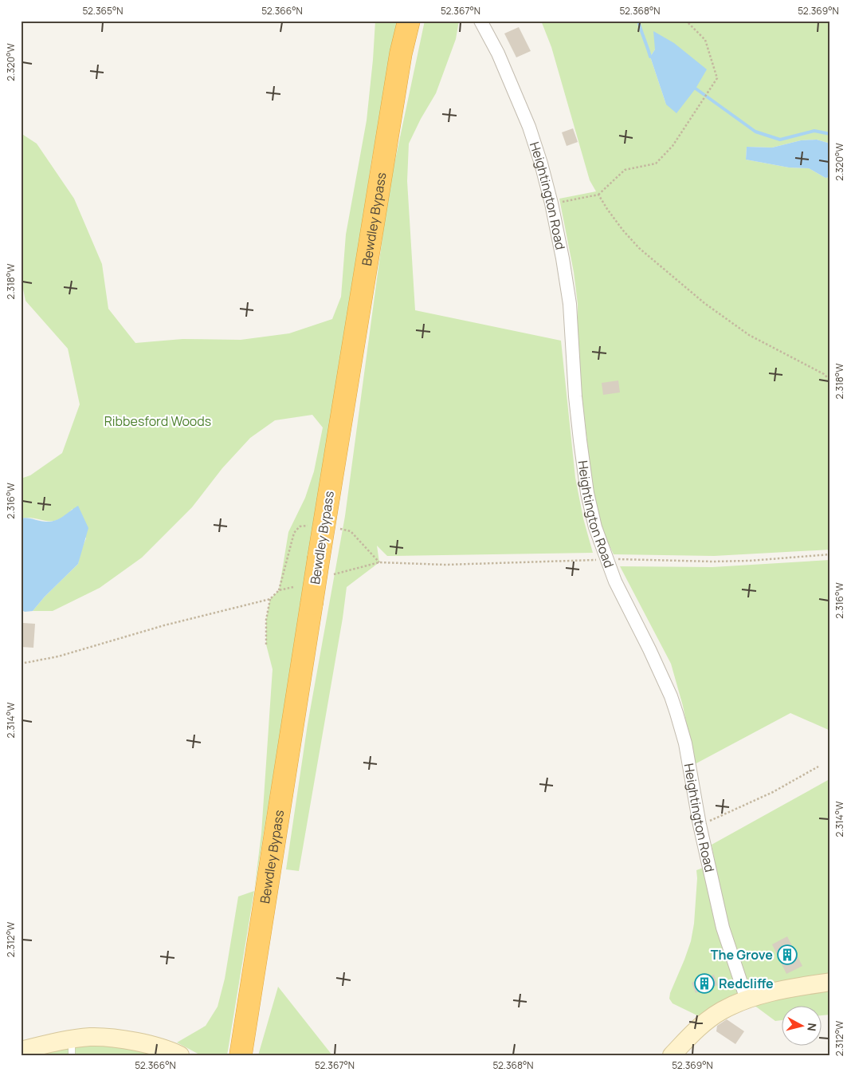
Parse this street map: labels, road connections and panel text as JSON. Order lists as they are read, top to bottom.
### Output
{
  "streets": {
    "highway": ["Bewdley Bypass"],
    "street": ["Heightington Road"]
  },
  "parks": ["Ribbesford Woods"],
  "places": {
    "building": ["The Grove", "Redcliffe"]
  },
  "north": "right",
  "coordinates": [
    "52.365°N",
    "52.366°N",
    "52.367°N",
    "52.368°N",
    "52.369°N",
    "2.320°W",
    "2.318°W",
    "2.316°W",
    "2.314°W",
    "2.312°W"
  ]
}
